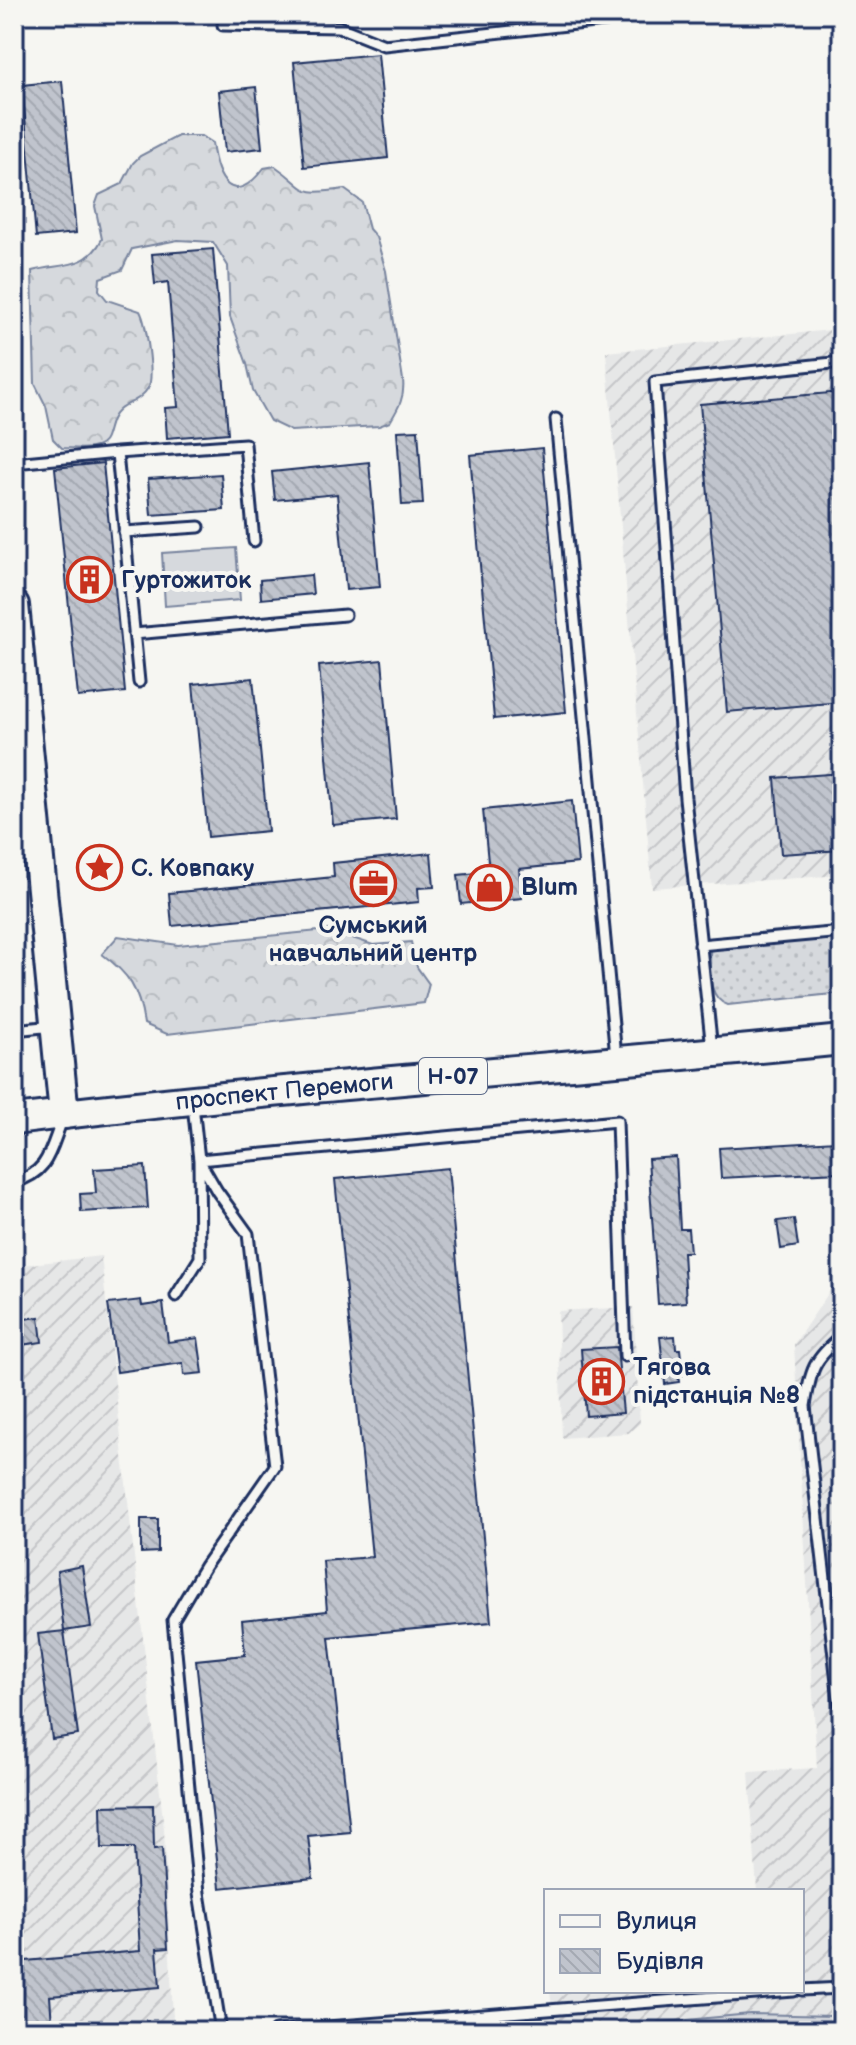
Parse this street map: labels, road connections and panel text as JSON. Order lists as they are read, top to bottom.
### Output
{
  "streets": {
    "main road": ["Н-07", "проспект Перемоги"]
  },
  "places": {
    "building": ["Гуртожиток", "Тягова підстанція №8"],
    "place": ["С. Ковпаку"],
    "office": ["Сумський навчальний центр"],
    "shop": ["Blum"]
  },
  "legend": ["Вулиця", "Будівля"]
}
